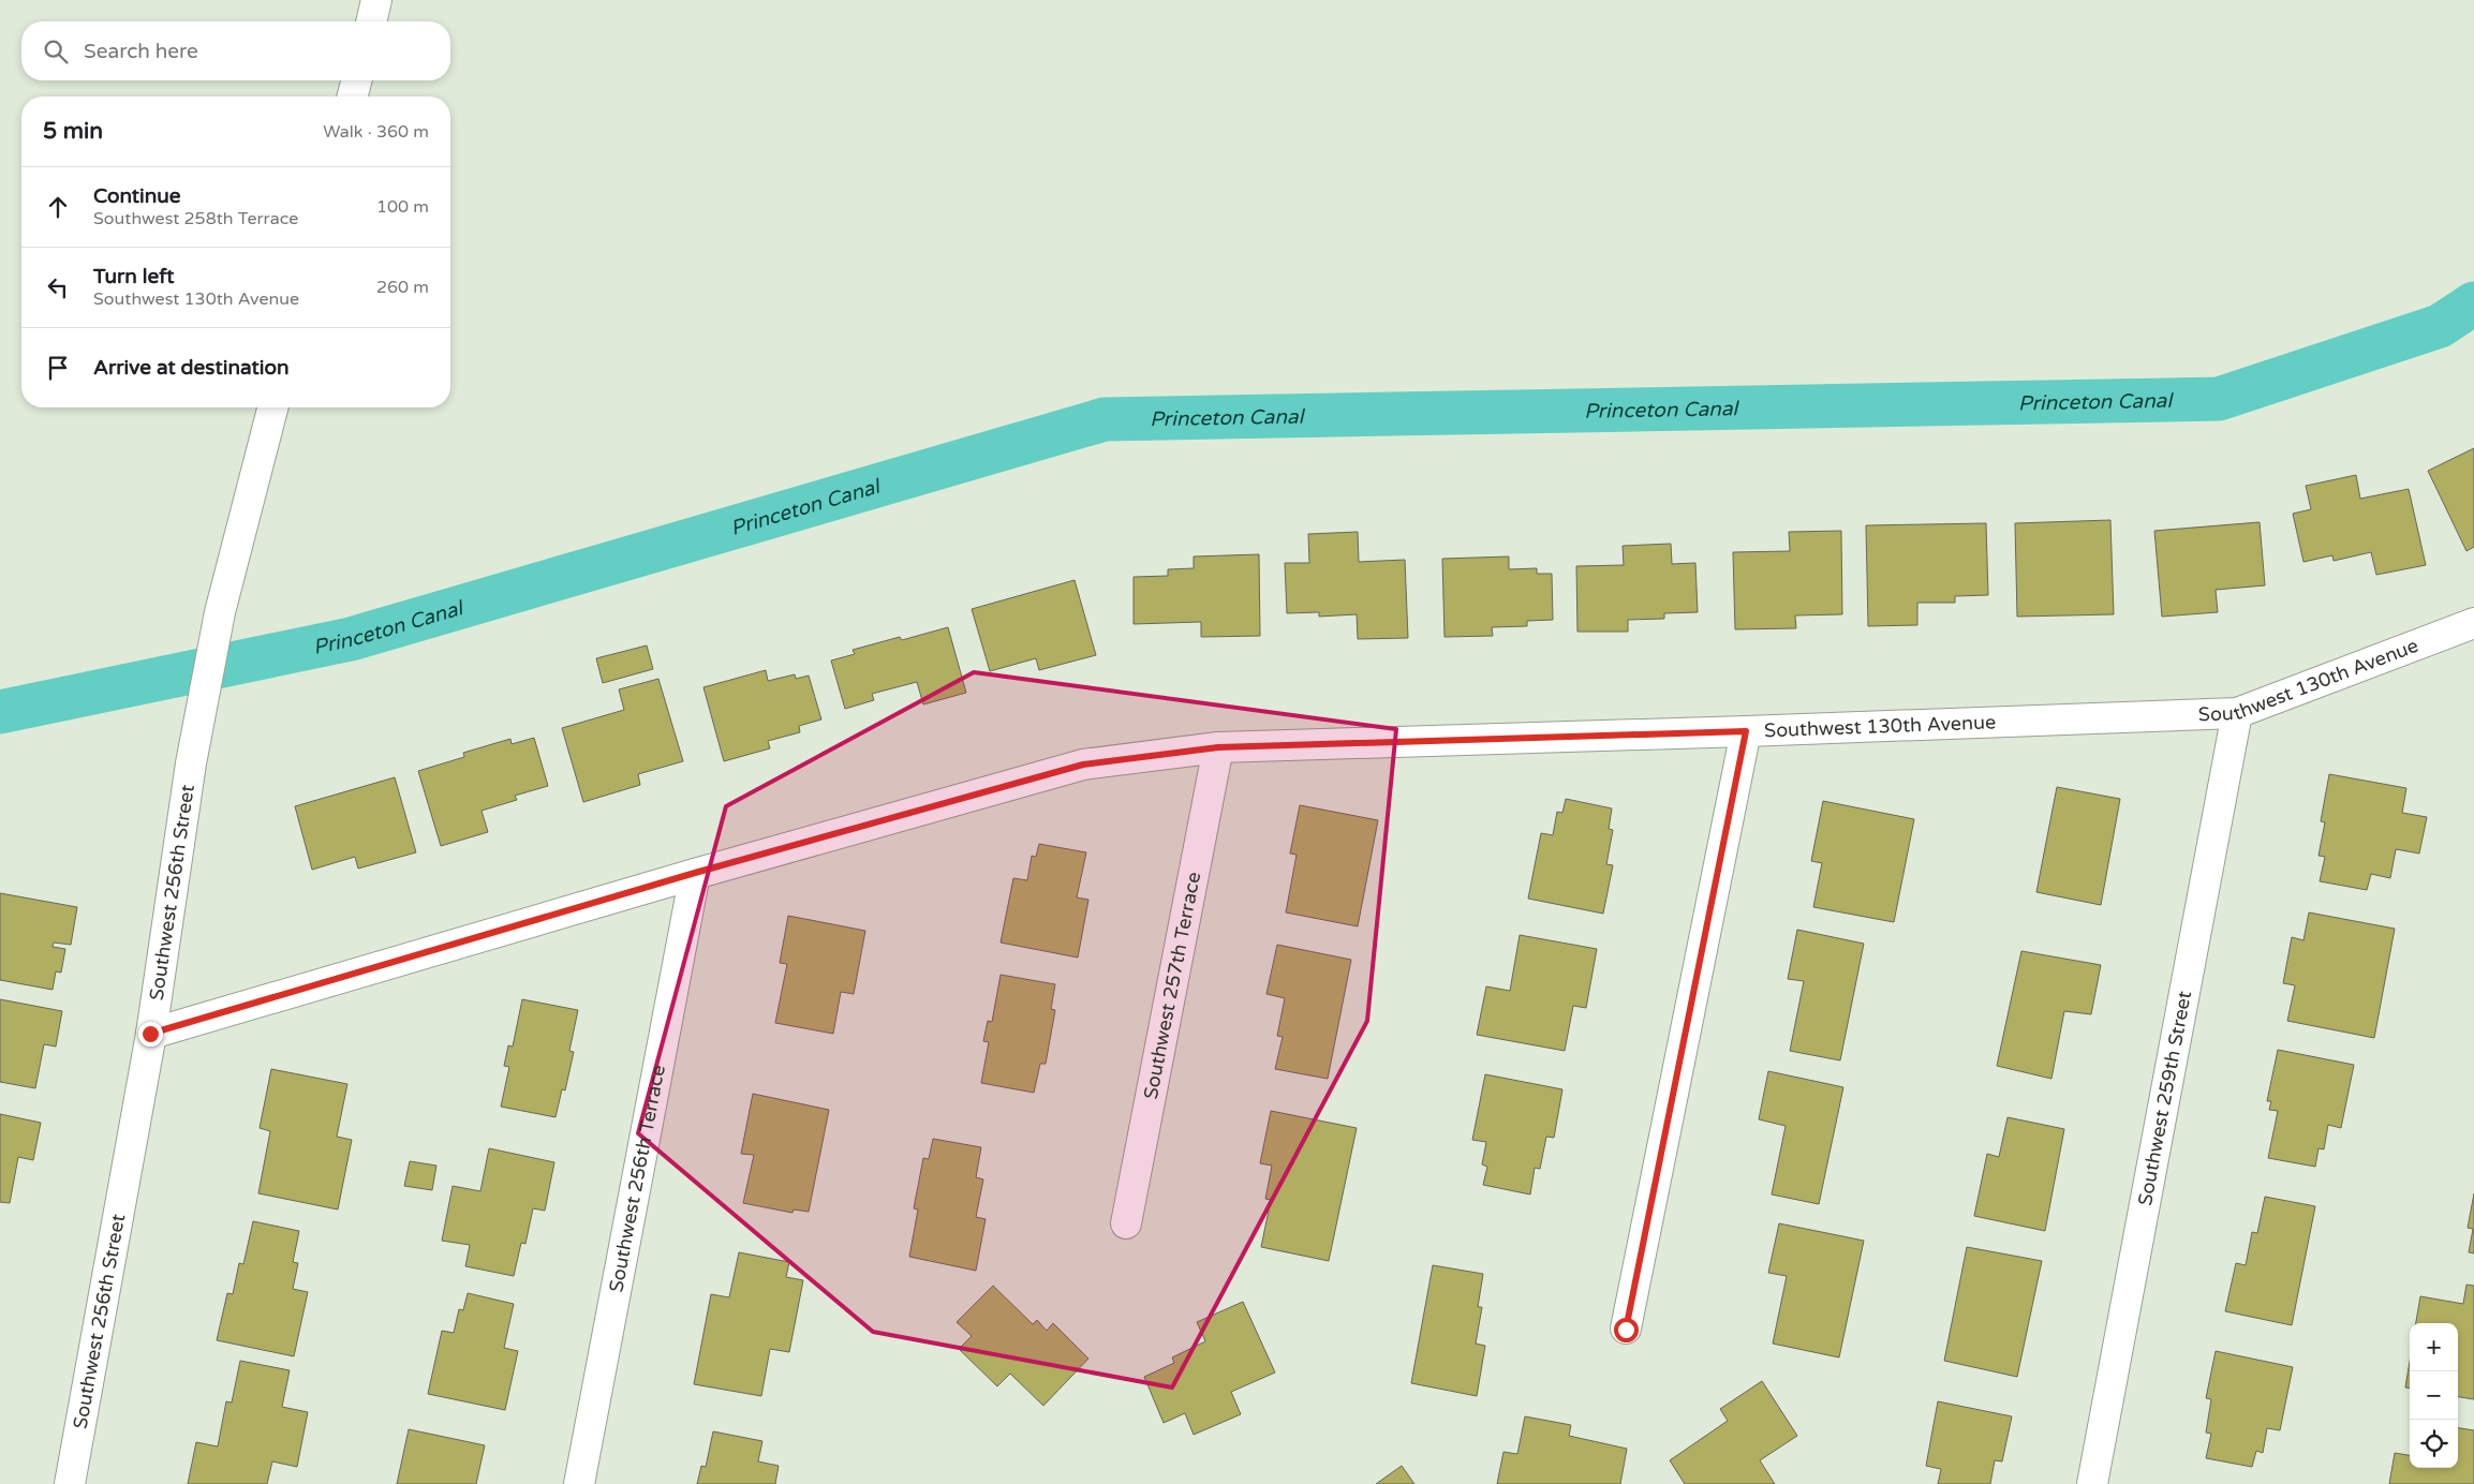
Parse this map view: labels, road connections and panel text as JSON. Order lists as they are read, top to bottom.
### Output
{
  "streets": {
    "street": [
      "Southwest 130th Avenue",
      "Southwest 256th Street",
      "Southwest 257th Terrace",
      "Southwest 259th Street",
      "Southwest 256th Terrace"
    ]
  },
  "crossings": [
    ["Southwest 130th Avenue", "Southwest 256th Street"],
    ["Southwest 130th Avenue", "Southwest 257th Terrace"],
    ["Southwest 130th Avenue", "Southwest 259th Street"],
    ["Southwest 130th Avenue", "Southwest 256th Terrace"]
  ],
  "water": ["Princeton Canal"],
  "page": {
    "search": "Search here",
    "heading": ["5 min", "Walk · 360 m"],
    "list": [
      ["Continue", "Southwest 258th Terrace", "100 m"],
      ["Turn left", "Southwest 130th Avenue", "260 m"],
      "Arrive at destination"
    ],
    "map_buttons": ["+", "−"]
  }
}
